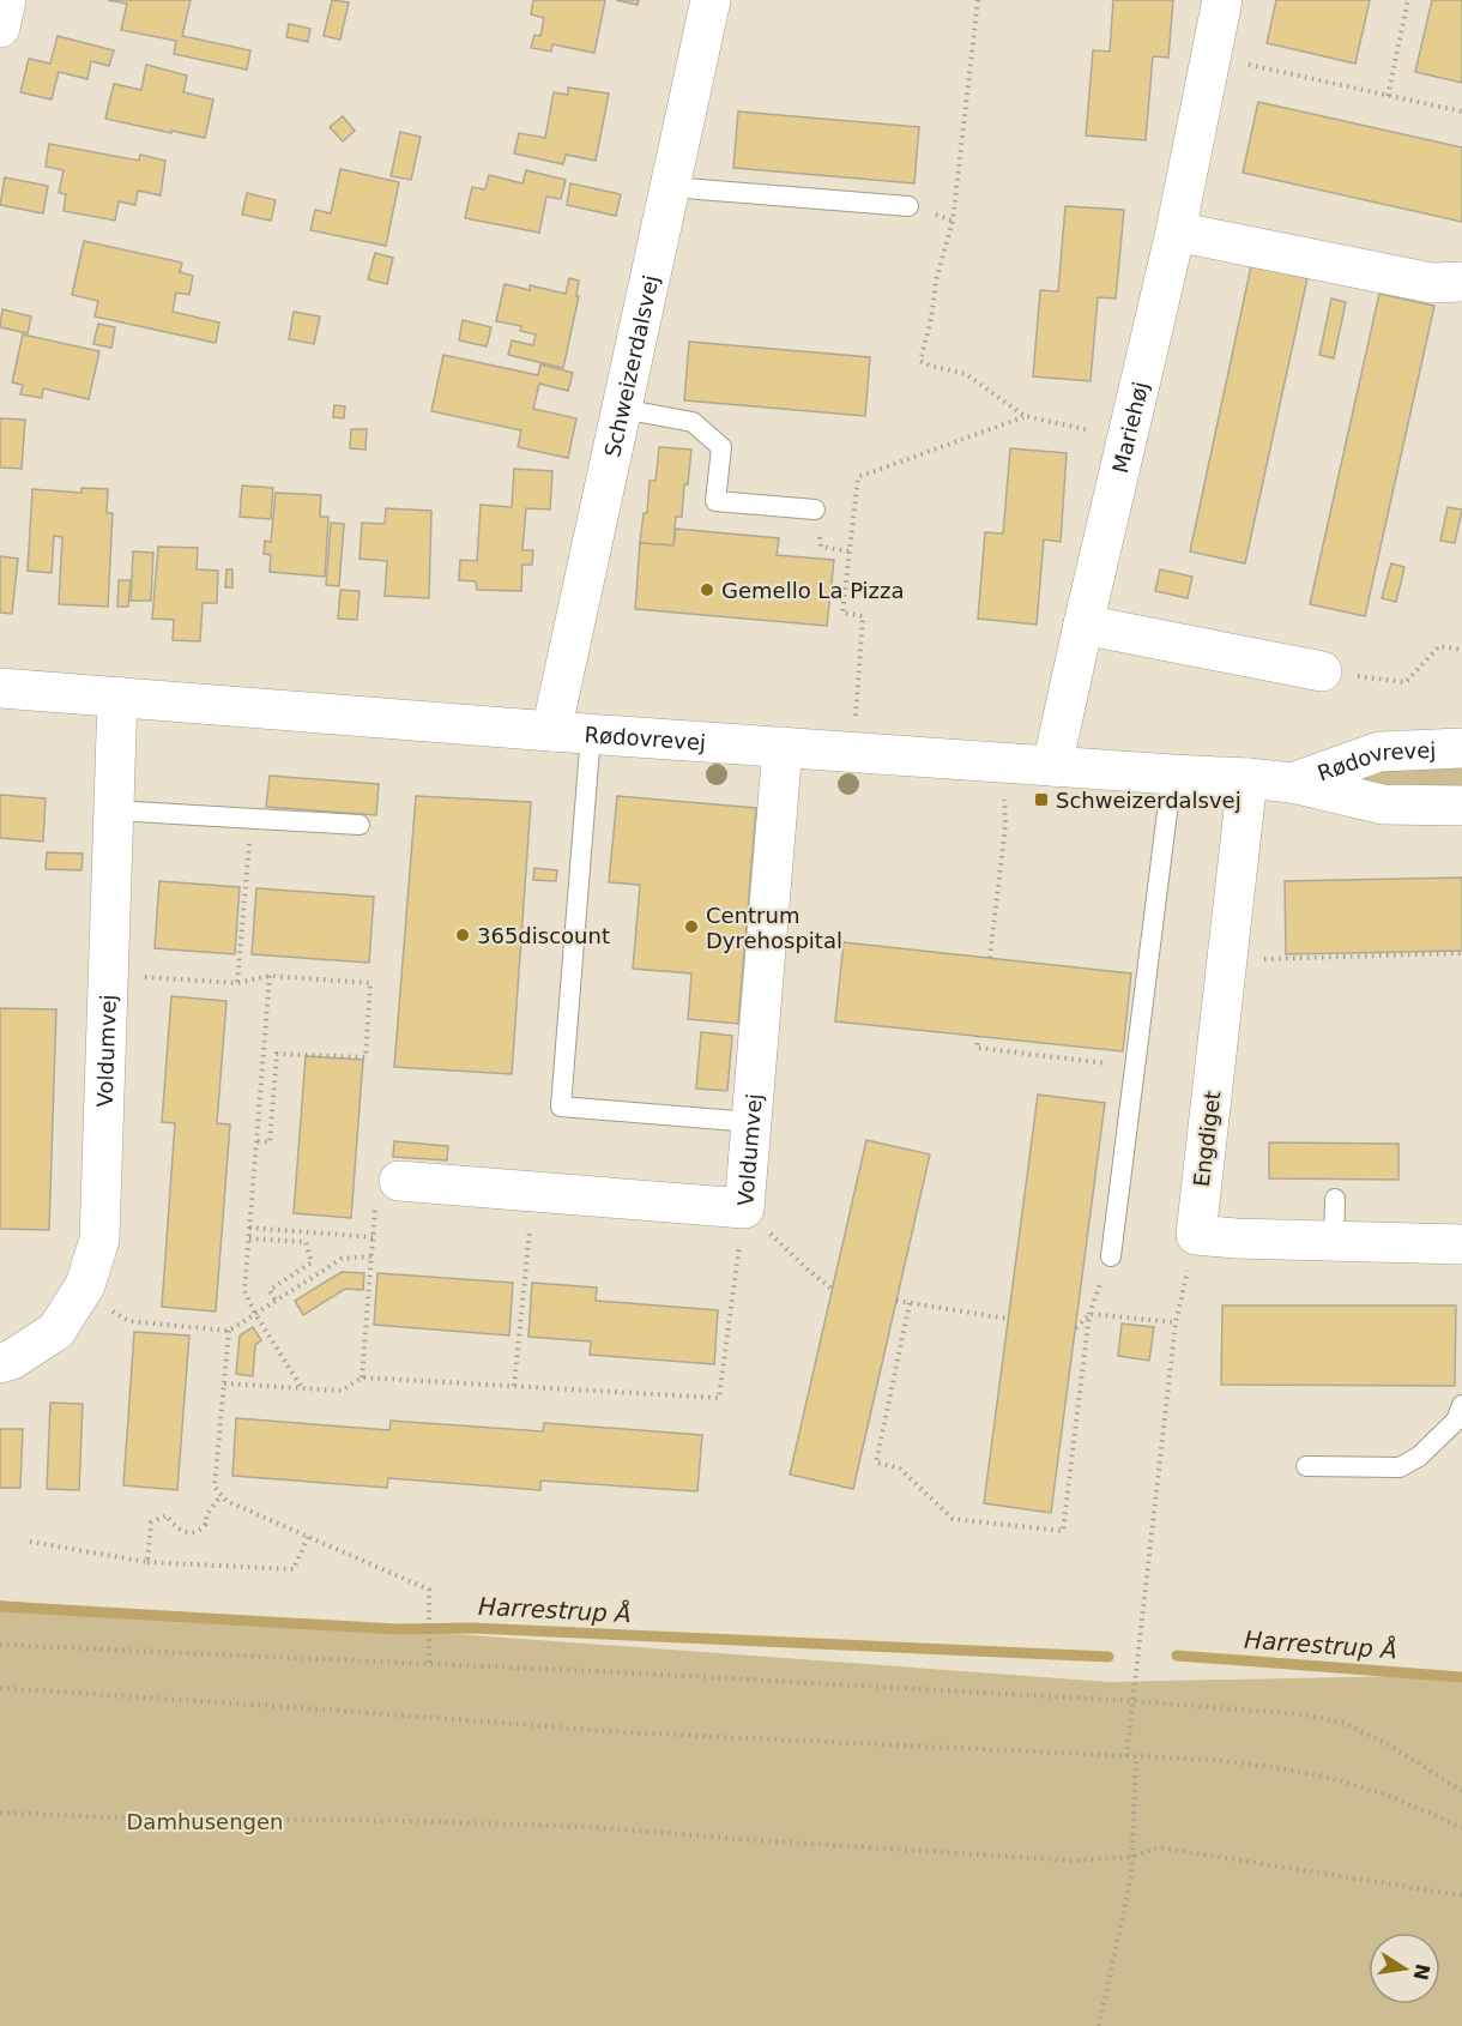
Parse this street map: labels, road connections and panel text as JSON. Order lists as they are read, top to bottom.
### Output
{
  "streets": {
    "street": [
      "Schweizerdalsvej",
      "Mariehøj",
      "Rødovrevej",
      "Voldumvej",
      "Engdiget"
    ]
  },
  "crossings": [
    ["Schweizerdalsvej", "Rødovrevej"],
    ["Mariehøj", "Rødovrevej"],
    ["Rødovrevej", "Voldumvej"],
    ["Rødovrevej", "Engdiget"]
  ],
  "water": ["Harrestrup Å"],
  "parks": ["Damhusengen"],
  "places": {
    "other": ["Gemello La Pizza", "Centrum Dyrehospital", "365discount"],
    "transit": ["Schweizerdalsvej"]
  },
  "north": "right"
}
